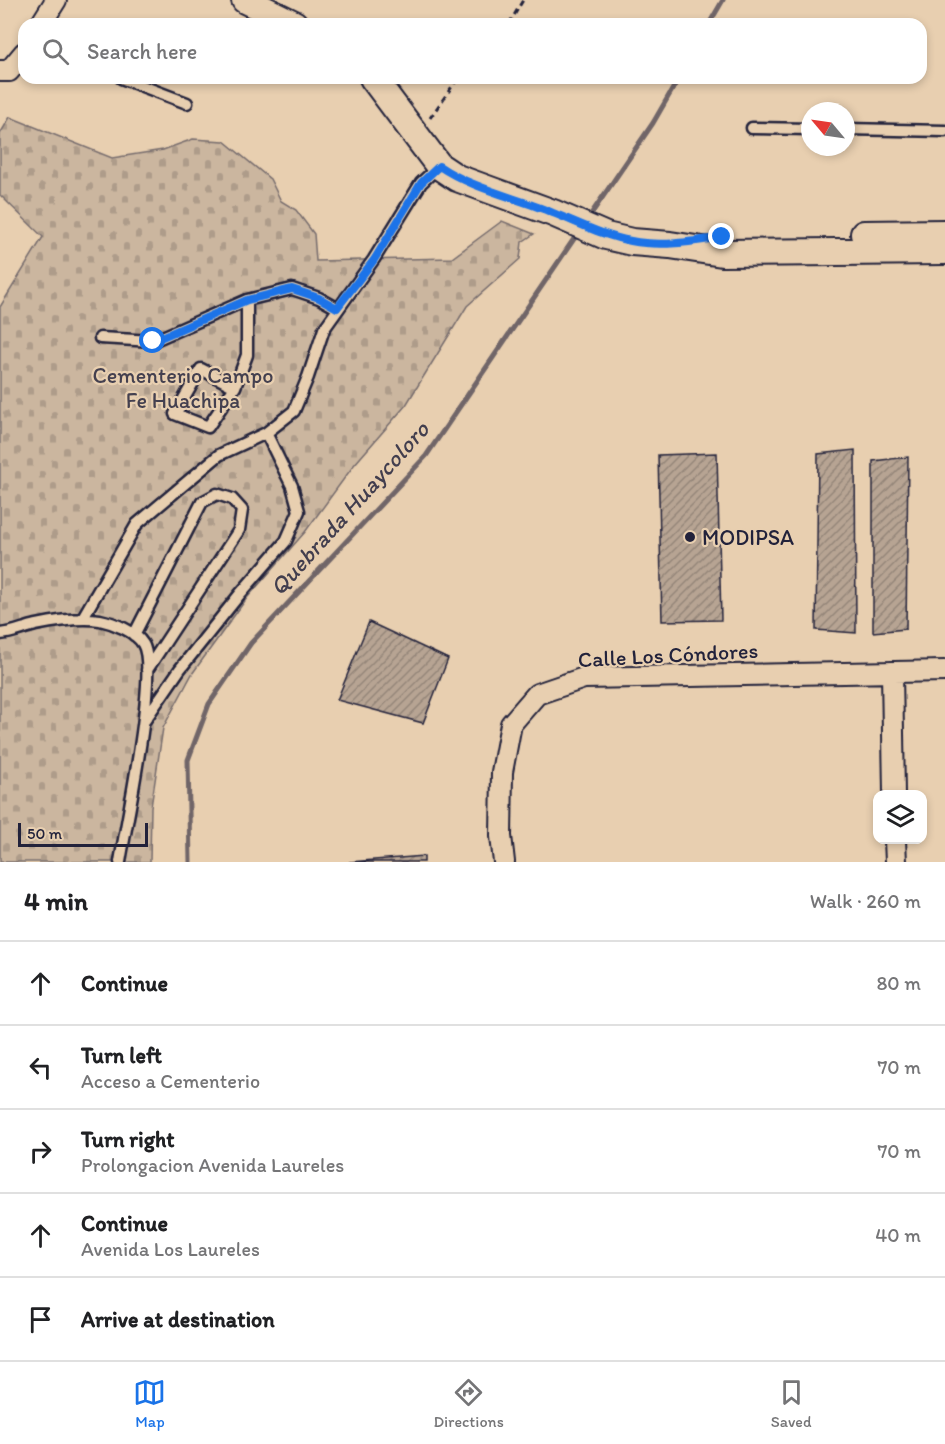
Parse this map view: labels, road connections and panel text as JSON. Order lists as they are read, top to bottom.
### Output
{
  "streets": {
    "street": ["Calle Los Cóndores"]
  },
  "water": ["Quebrada Huaycoloro"],
  "parks": ["Cementerio Campo Fe Huachipa"],
  "places": ["MODIPSA"],
  "scale_bar": "50 m",
  "north": "top left",
  "page": {
    "search": "Search here",
    "scale": "50 m",
    "heading": ["4 min", "Walk · 260 m"],
    "list": [
      ["Continue", "80 m"],
      ["Turn left", "Acceso a Cementerio", "70 m"],
      ["Turn right", "Prolongacion Avenida Laureles", "70 m"],
      ["Continue", "Avenida Los Laureles", "40 m"],
      "Arrive at destination"
    ],
    "nav": ["Map", "Directions", "Saved"]
  }
}
